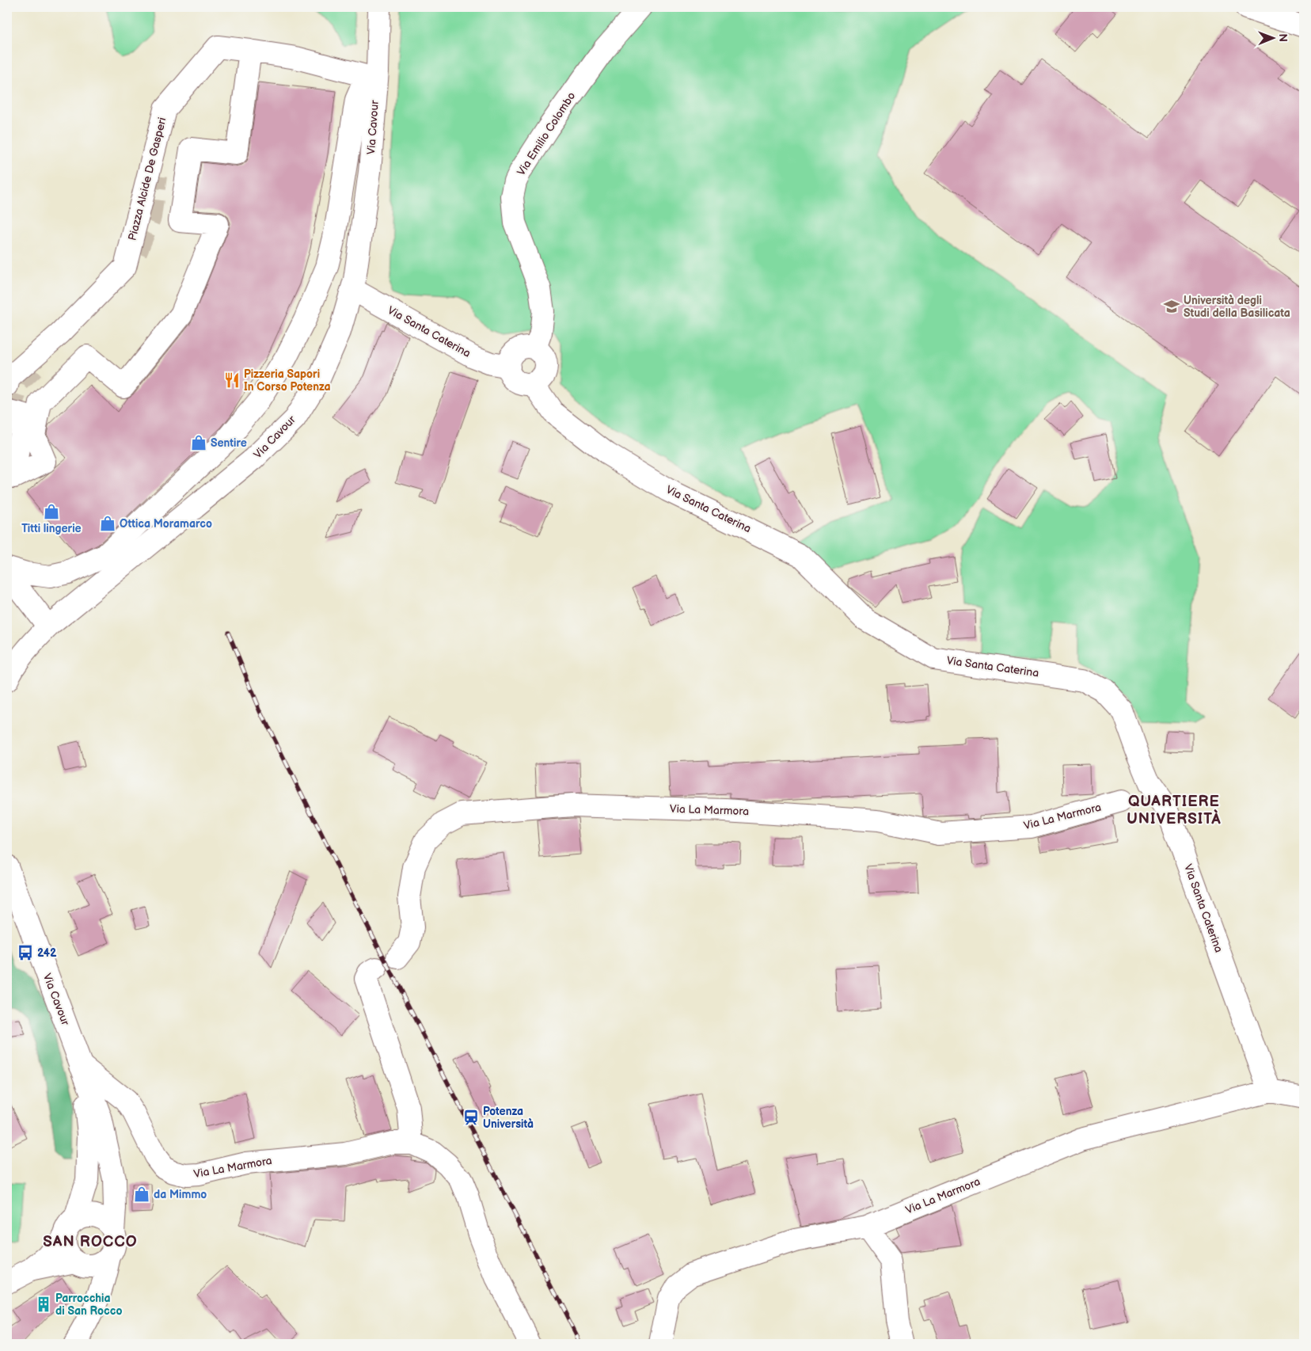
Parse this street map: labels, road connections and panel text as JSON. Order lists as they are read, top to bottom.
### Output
{
  "streets": {
    "street": [
      "Via Cavour",
      "Via Emilio Colombo",
      "Piazza Alcide De Gasperi",
      "Via Santa Caterina",
      "Via La Marmora"
    ]
  },
  "crossings": [
    ["Via Cavour", "Via Santa Caterina"],
    ["Via Cavour", "Via La Marmora"],
    ["Via Emilio Colombo", "Via Santa Caterina"],
    ["Via Santa Caterina", "Via La Marmora"]
  ],
  "districts": ["QUARTIERE UNIVERSITÀ", "SAN ROCCO"],
  "places": {
    "school or university": ["Università degli Studi della Basilicata"],
    "restaurant": ["Pizzeria Sapori In Corso Potenza"],
    "shop": [
      "Sentire",
      "Titti lingerie",
      "Ottica Moramarco",
      "da Mimmo"
    ],
    "bus stop": ["242"],
    "station": ["Potenza Università"],
    "building": ["Parrocchia di San Rocco"]
  },
  "north": "right"
}
